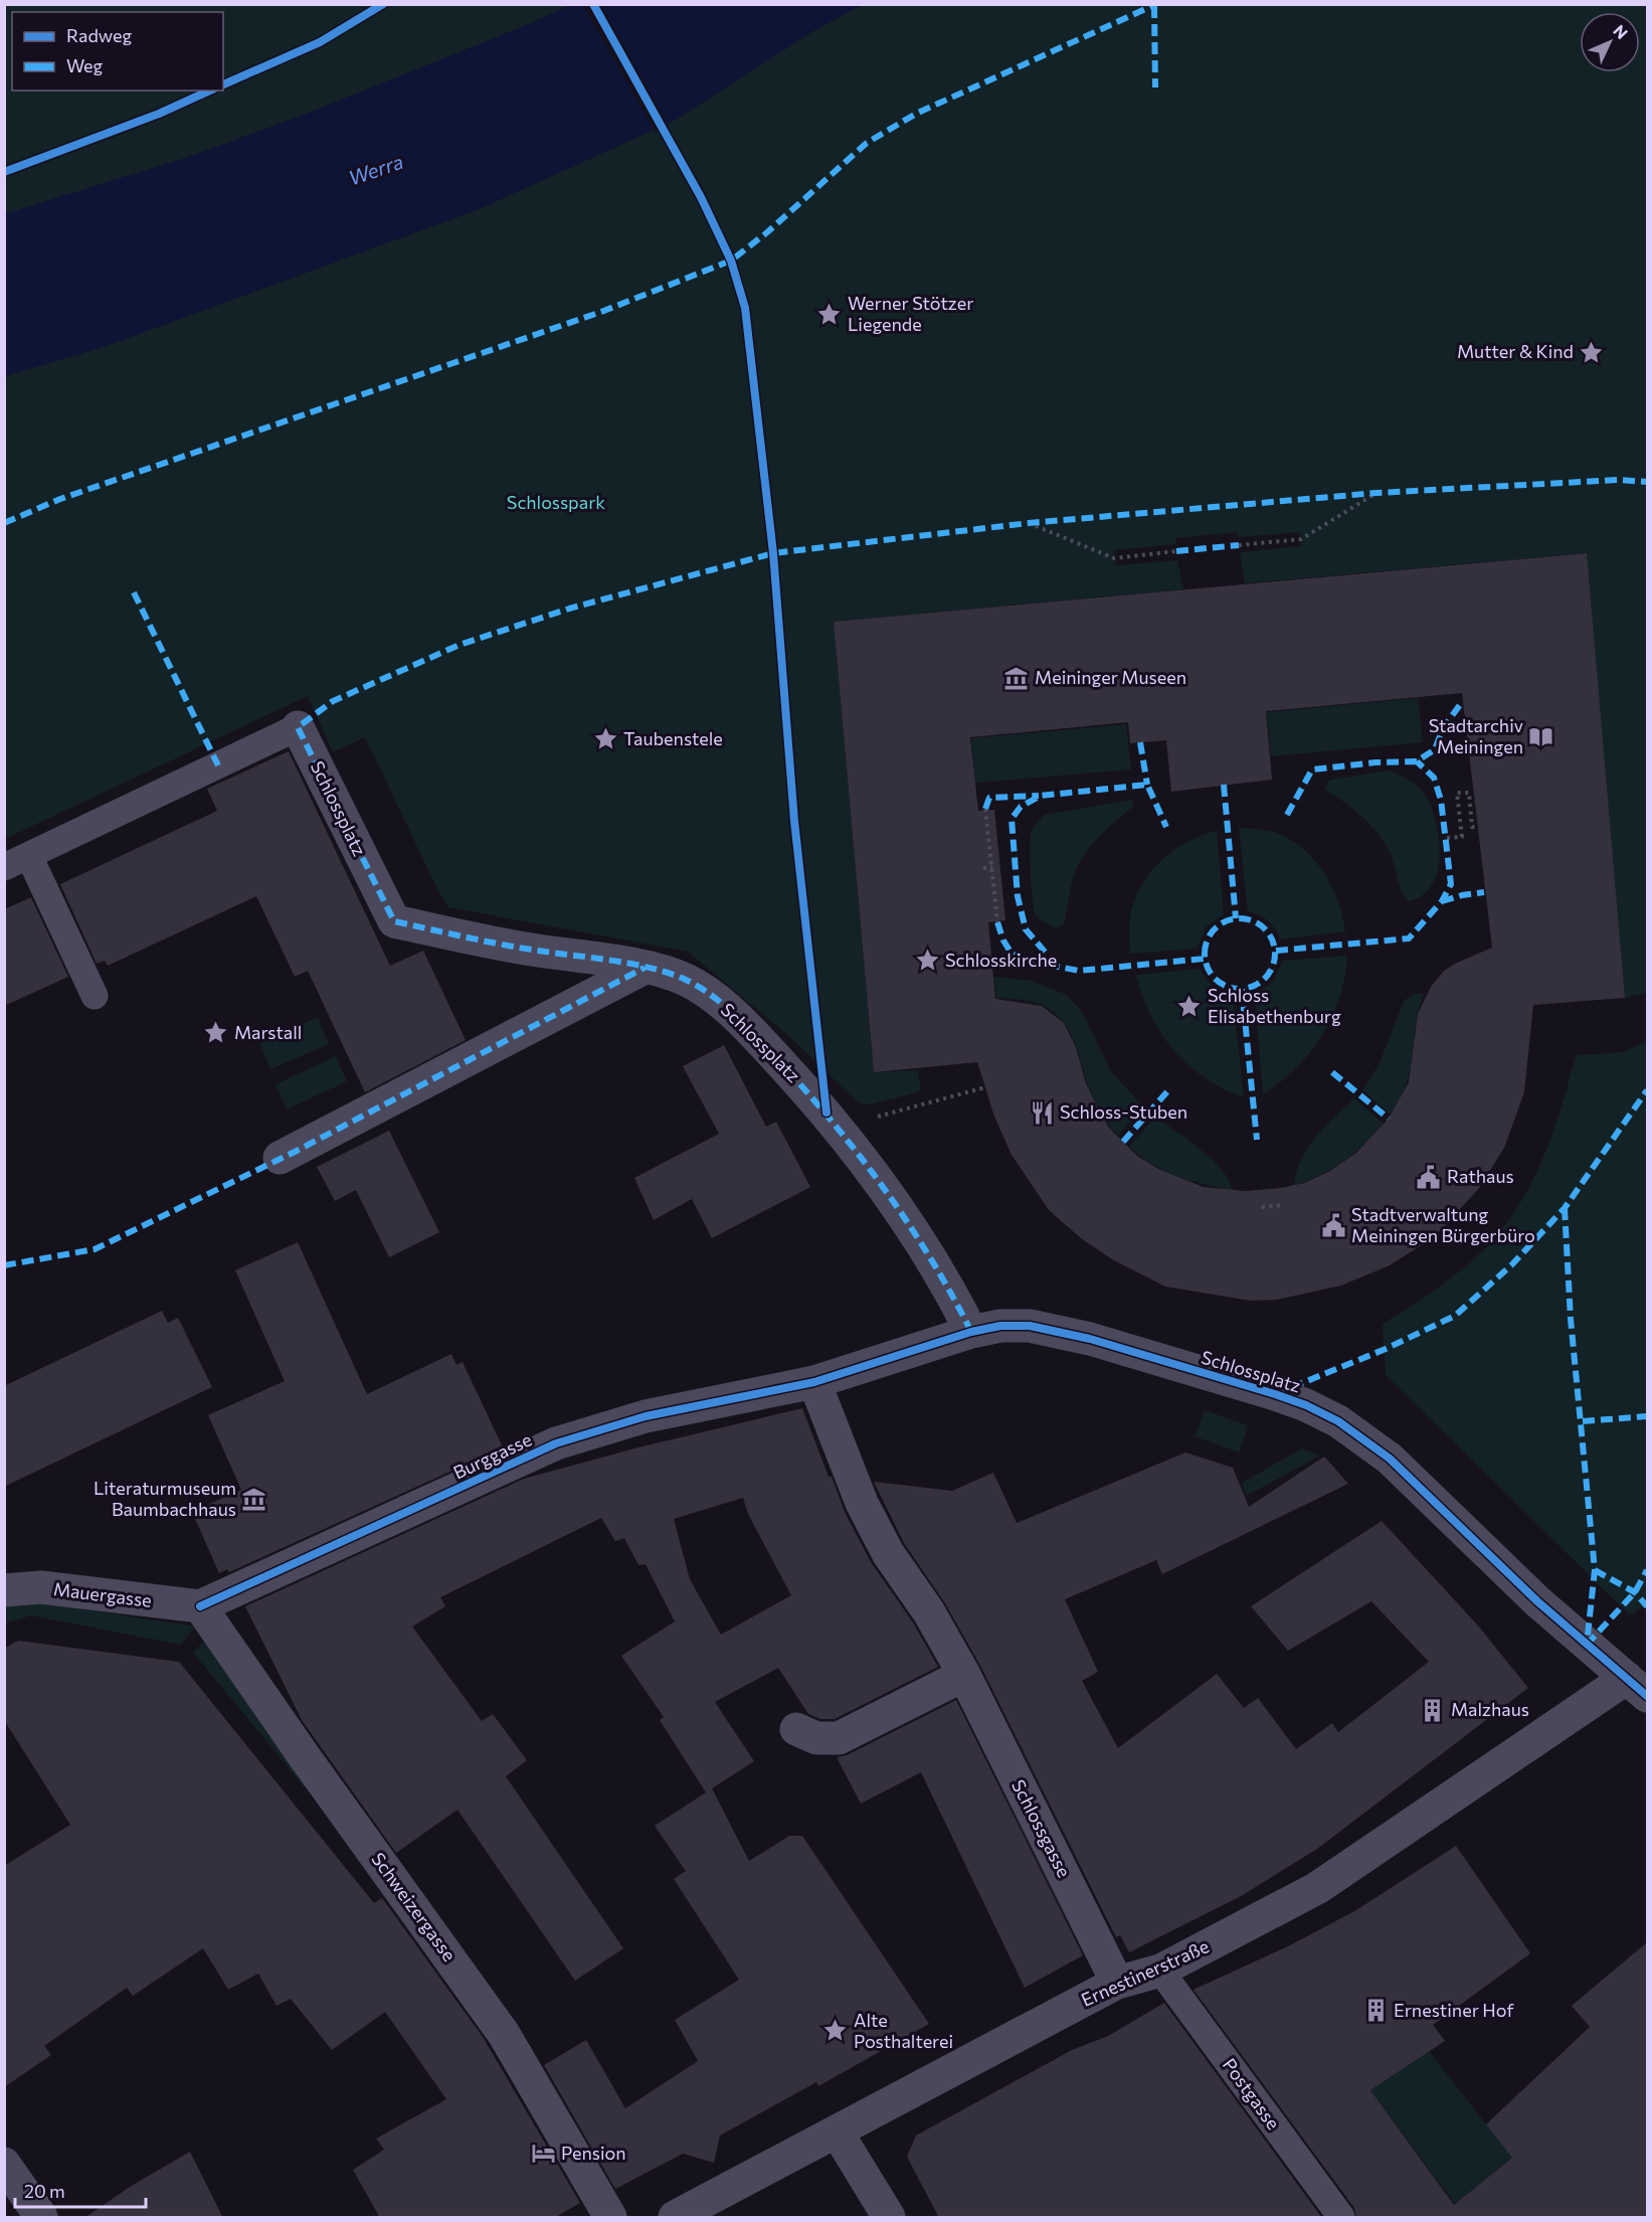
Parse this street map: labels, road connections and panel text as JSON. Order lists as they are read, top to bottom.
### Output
{
  "streets": {
    "street": [
      "Schlossplatz",
      "Burggasse",
      "Mauergasse",
      "Schlossgasse",
      "Schweizergasse",
      "Ernestinerstraße"
    ],
    "lane": ["Postgasse"]
  },
  "crossings": [
    ["Schlossplatz", "Burggasse"],
    ["Schlossplatz", "Schlossgasse"],
    ["Schlossplatz", "Ernestinerstraße"],
    ["Burggasse", "Mauergasse"],
    ["Burggasse", "Schlossgasse"],
    ["Burggasse", "Schweizergasse"],
    ["Mauergasse", "Schweizergasse"],
    ["Schlossgasse", "Ernestinerstraße"],
    ["Ernestinerstraße", "Postgasse"]
  ],
  "water": ["Werra"],
  "parks": ["Schlosspark"],
  "places": {
    "place": [
      "Werner Stötzer Liegende",
      "Mutter & Kind",
      "Taubenstele",
      "Schlosskirche",
      "Schloss Elisabethenburg",
      "Marstall",
      "Alte Posthalterei"
    ],
    "museum": ["Meininger Museen", "Literaturmuseum Baumbachhaus"],
    "library": ["Stadtarchiv Meiningen"],
    "restaurant": ["Schloss-Stuben"],
    "public building": ["Rathaus", "Stadtverwaltung Meiningen Bürgerbüro"],
    "building": ["Malzhaus", "Ernestiner Hof"],
    "hotel": ["Pension"]
  },
  "legend": ["Radweg", "Weg"],
  "scale_bar": "20 m",
  "north": "top right"
}
